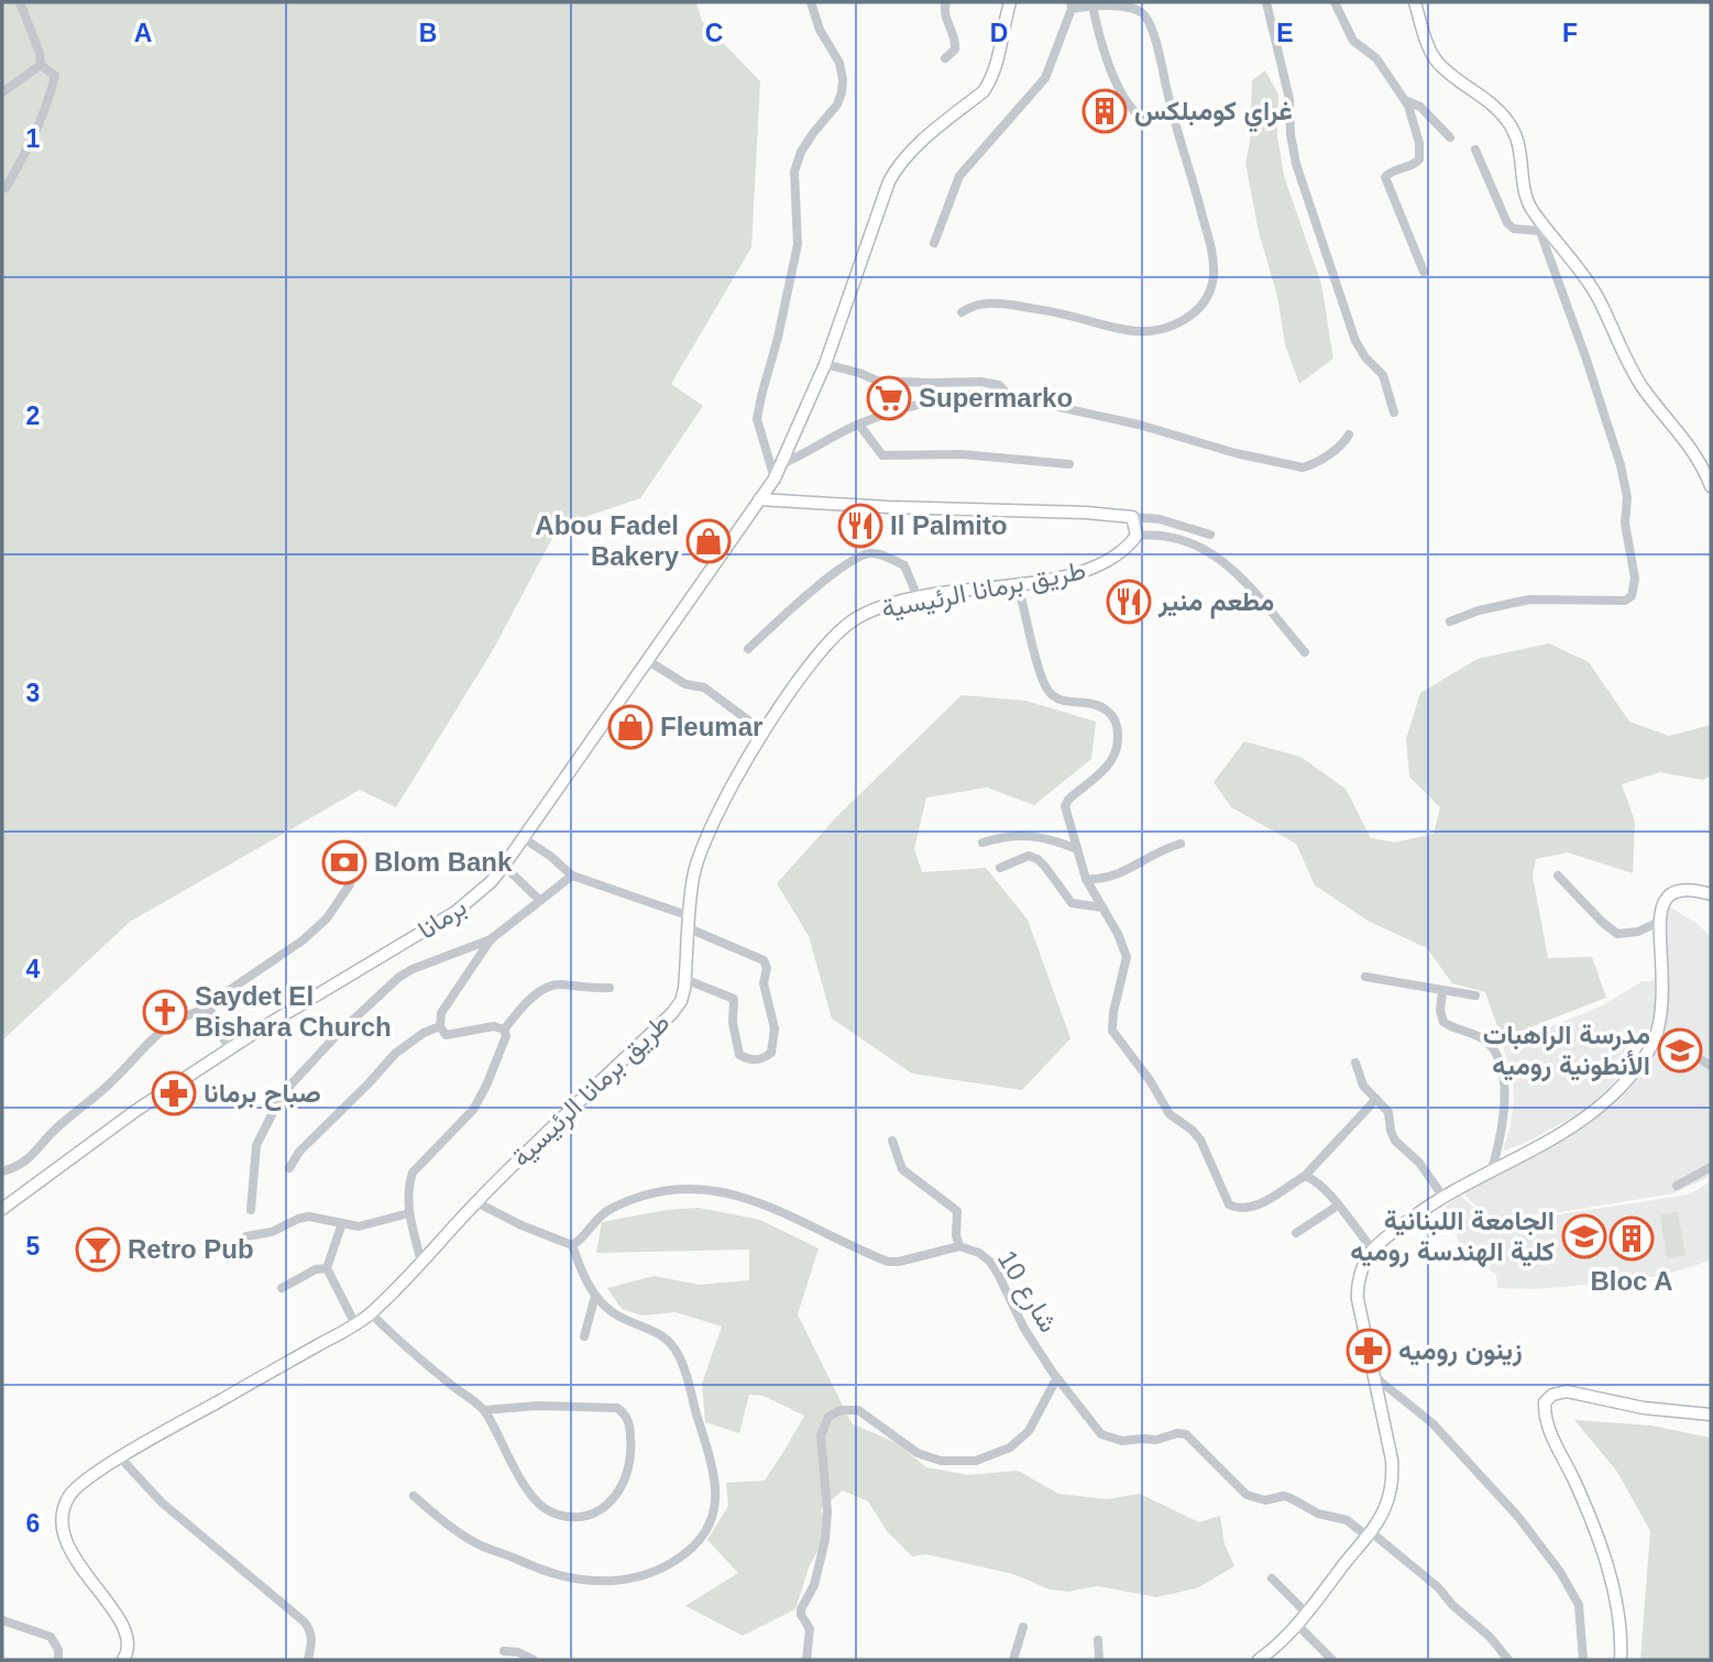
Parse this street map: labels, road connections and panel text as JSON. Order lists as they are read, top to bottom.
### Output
{
  "streets": {
    "street": ["طريق برمانا الرئيسية", "برمانا", "شارع 10"]
  },
  "places": {
    "building": ["غراي كومبلكس", "Bloc A"],
    "supermarket": ["Supermarko"],
    "restaurant": ["Il Palmito", "مطعم منير"],
    "shop": ["Abou Fadel Bakery", "Fleumar"],
    "bank": ["Blom Bank"],
    "church": ["Saydet El Bishara Church"],
    "school or university": ["مدرسة الراهبات الأنطونية روميه", "الجامعة اللبنانية كلية الهندسة روميه"],
    "pharmacy": ["صباح برمانا", "زينون روميه"],
    "bar": ["Retro Pub"]
  },
  "grid": {
    "columns": [
      "A",
      "B",
      "C",
      "D",
      "E",
      "F"
    ],
    "rows": [
      "1",
      "2",
      "3",
      "4",
      "5",
      "6"
    ]
  }
}
